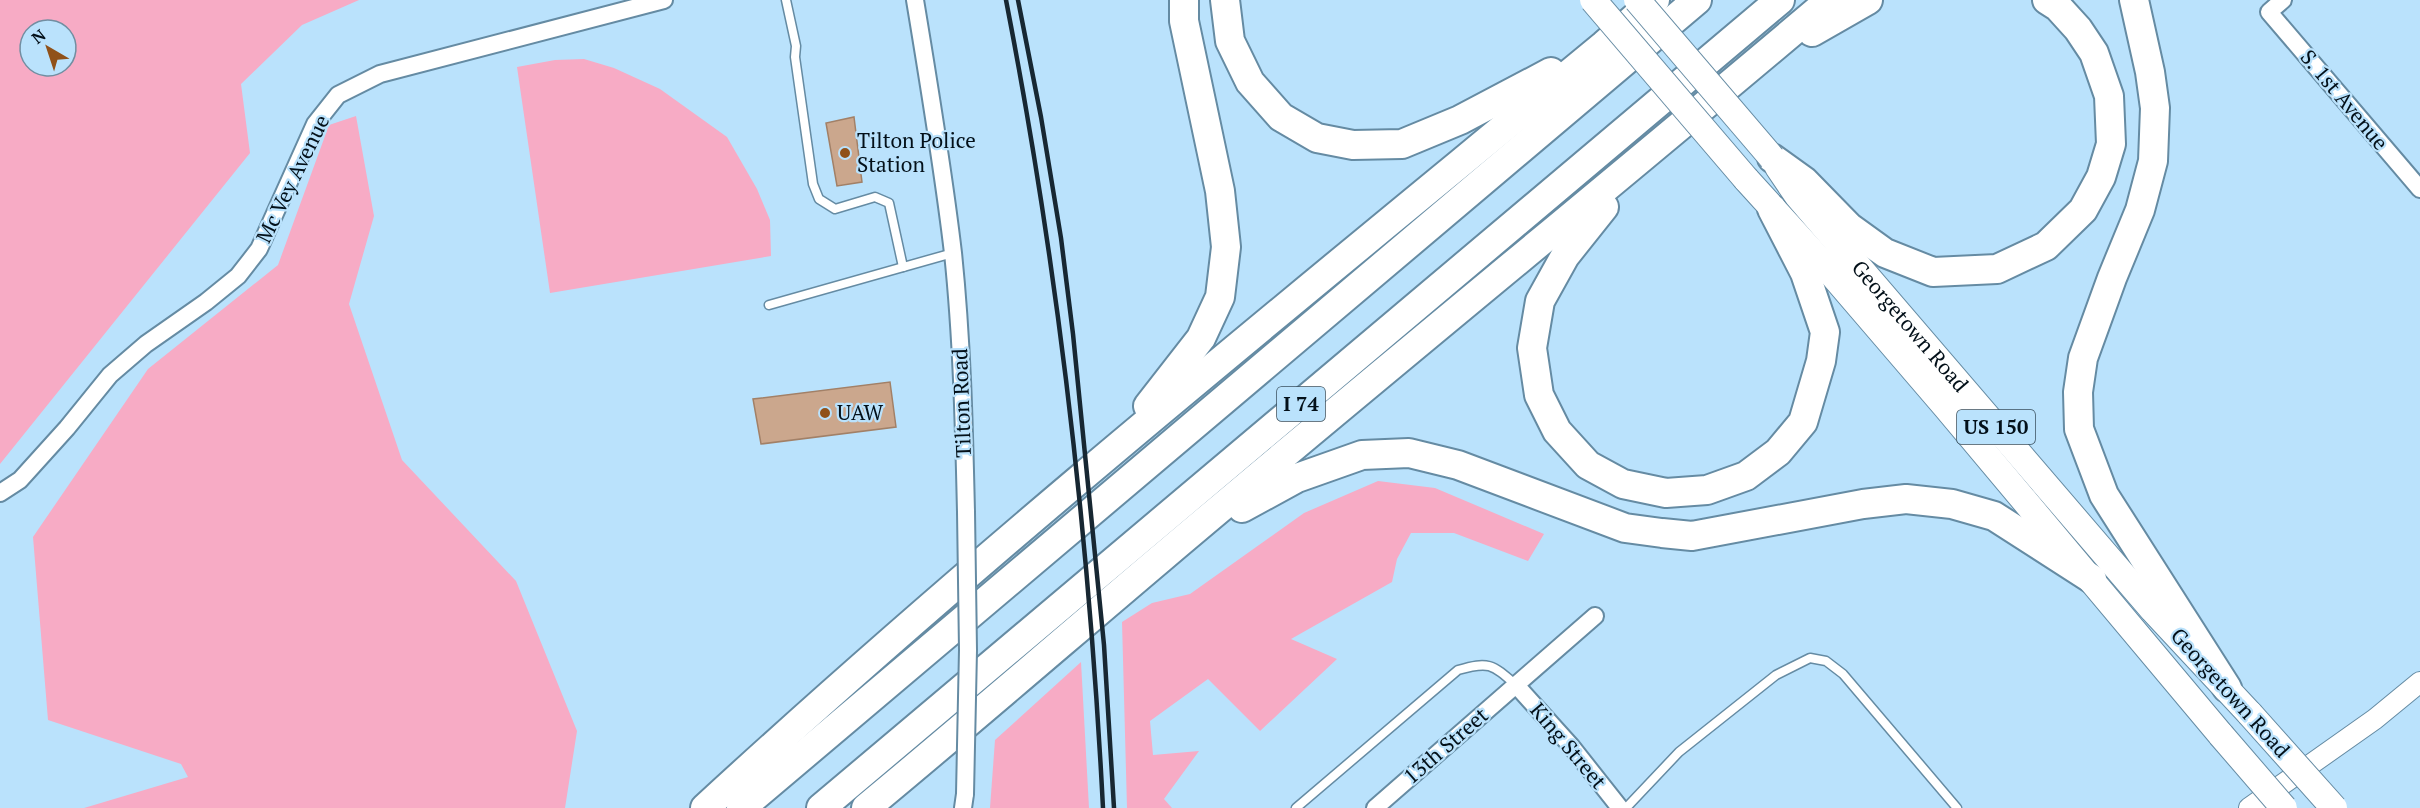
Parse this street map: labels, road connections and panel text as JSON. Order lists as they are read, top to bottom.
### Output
{
  "streets": {
    "highway": ["I 74"],
    "main road": ["Georgetown Road", "US 150"],
    "street": [
      "S. 1st Avenue",
      "Mc Vey Avenue",
      "Tilton Road",
      "13th Street",
      "King Street"
    ]
  },
  "crossings": [
    ["13th Street", "King Street"]
  ],
  "places": ["Tilton Police Station", "UAW"],
  "north": "top left"
}
